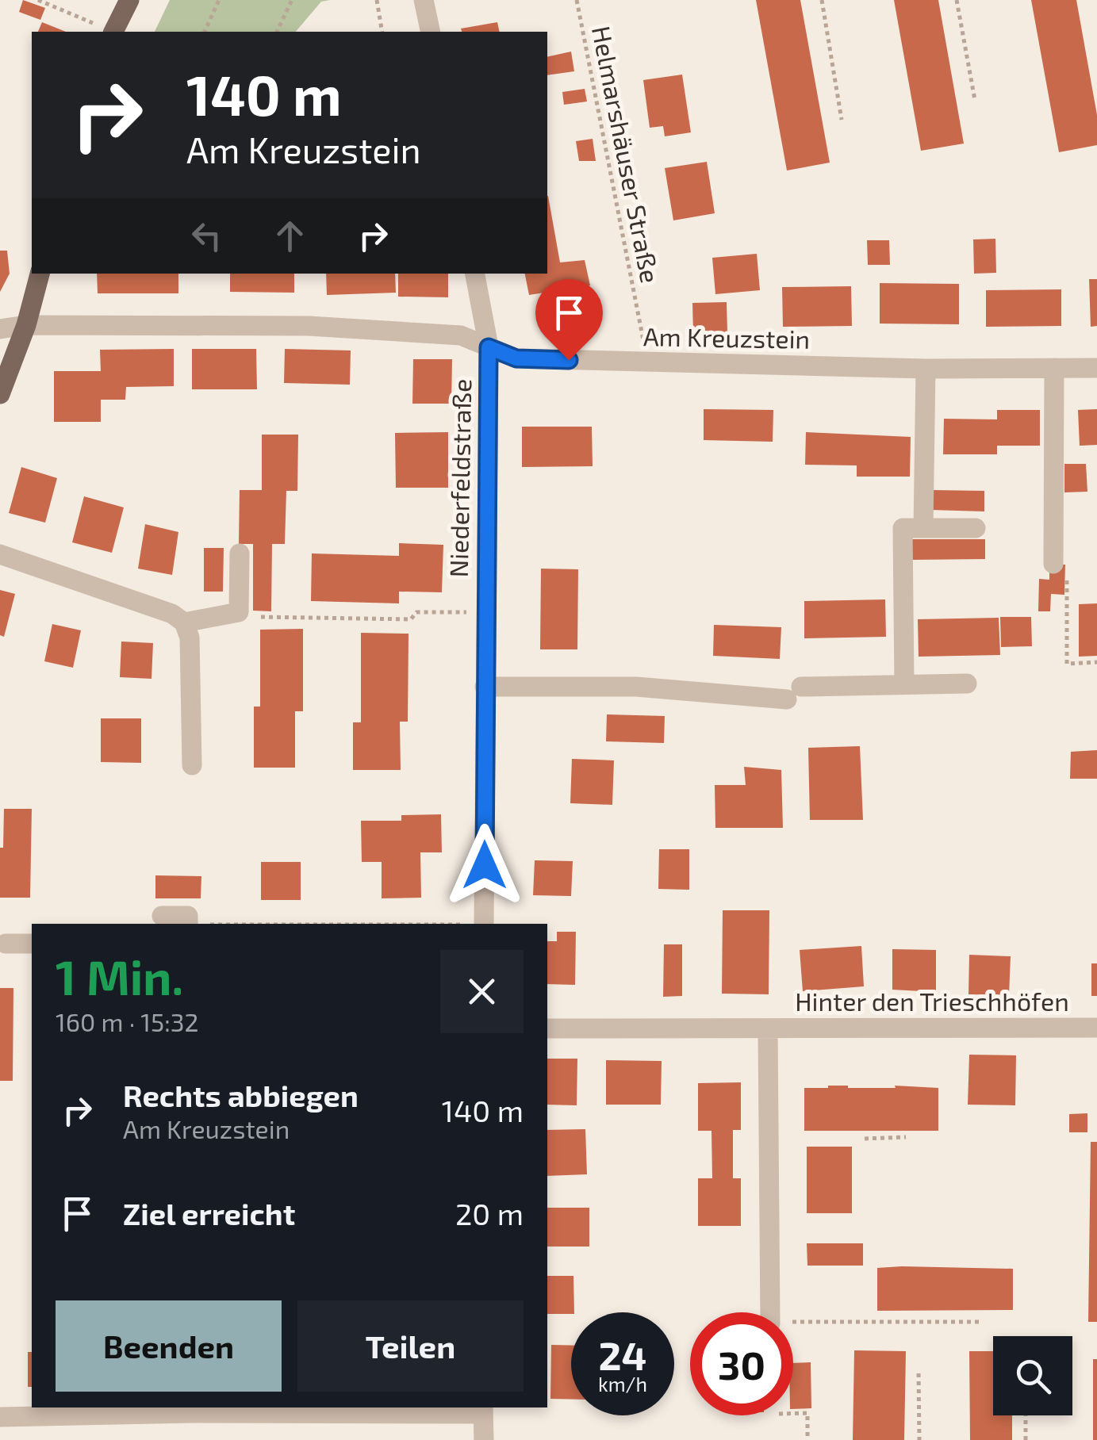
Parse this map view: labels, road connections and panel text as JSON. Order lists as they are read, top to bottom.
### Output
{
  "streets": {
    "street": ["Am Kreuzstein", "Niederfeldstraße", "Hinter den Trieschhöfen"],
    "path": ["Helmarshäuser Straße"]
  },
  "crossings": [
    ["Helmarshäuser Straße", "Am Kreuzstein"],
    ["Am Kreuzstein", "Niederfeldstraße"]
  ],
  "page": {
    "turn": ["140 m", "Am Kreuzstein"],
    "heading": ["1 Min.", "160 m · 15:32"],
    "list": [
      {
        "name": "Rechts abbiegen",
        "note": "Am Kreuzstein",
        "value": "140 m"
      },
      {
        "name": "Ziel erreicht",
        "value": "20 m"
      }
    ],
    "buttons": ["Beenden", "Teilen"],
    "speed": "24 km/h",
    "limit": "30"
  }
}
